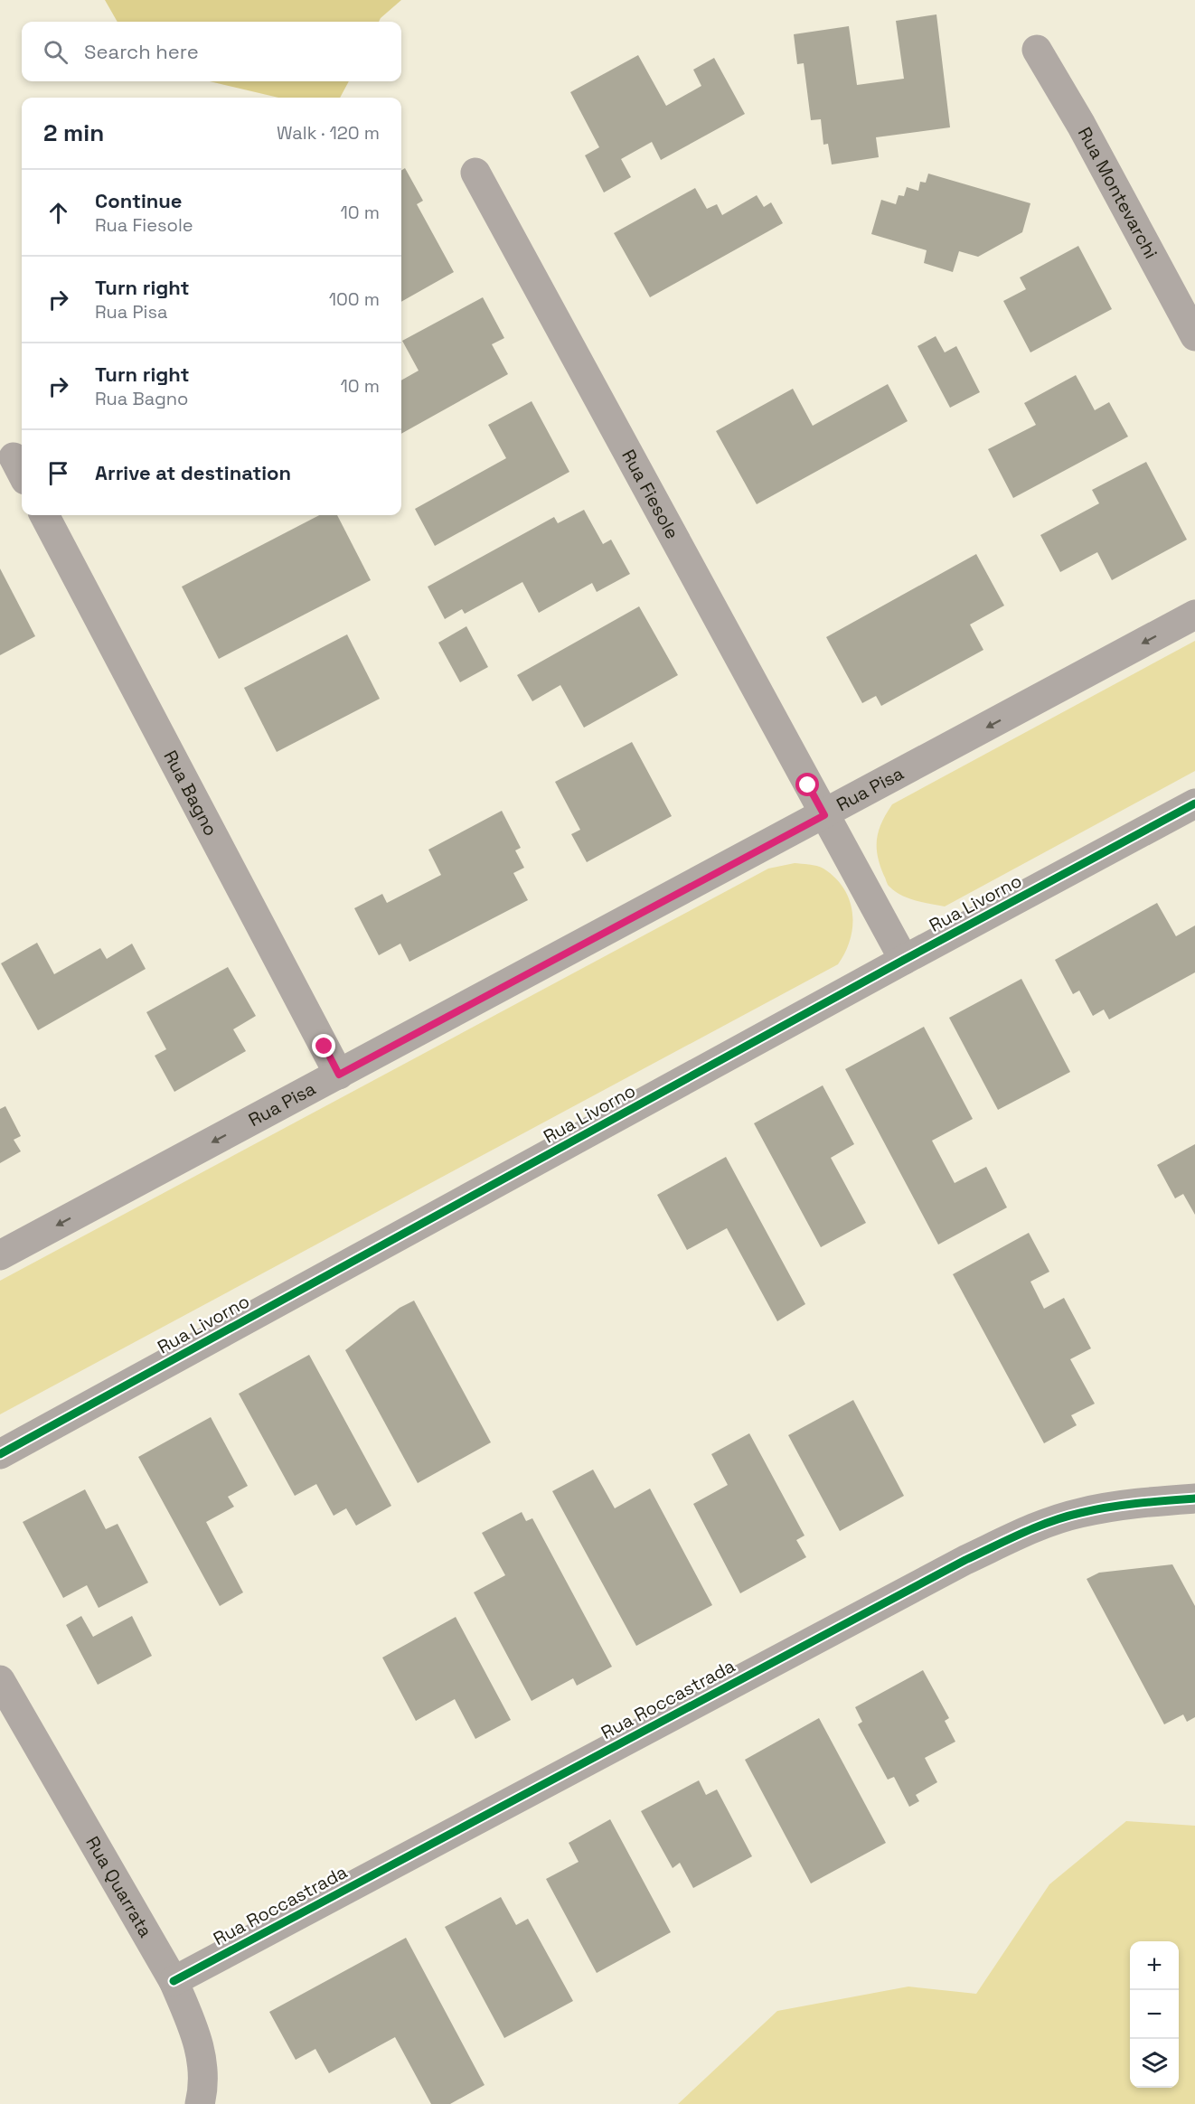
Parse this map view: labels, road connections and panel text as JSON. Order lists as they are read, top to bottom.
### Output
{
  "streets": {
    "street": [
      "Rua Montevarchi",
      "Rua Fiesole",
      "Rua Pisa",
      "Rua Bagno",
      "Rua Livorno",
      "Rua Roccastrada",
      "Rua Quarrata"
    ]
  },
  "crossings": [
    ["Rua Fiesole", "Rua Pisa"],
    ["Rua Fiesole", "Rua Livorno"],
    ["Rua Pisa", "Rua Bagno"],
    ["Rua Roccastrada", "Rua Quarrata"]
  ],
  "one_way": ["Rua Pisa"],
  "page": {
    "search": "Search here",
    "heading": ["2 min", "Walk · 120 m"],
    "list": [
      ["Continue", "Rua Fiesole", "10 m"],
      ["Turn right", "Rua Pisa", "100 m"],
      ["Turn right", "Rua Bagno", "10 m"],
      "Arrive at destination"
    ],
    "map_buttons": ["+", "−"]
  }
}
